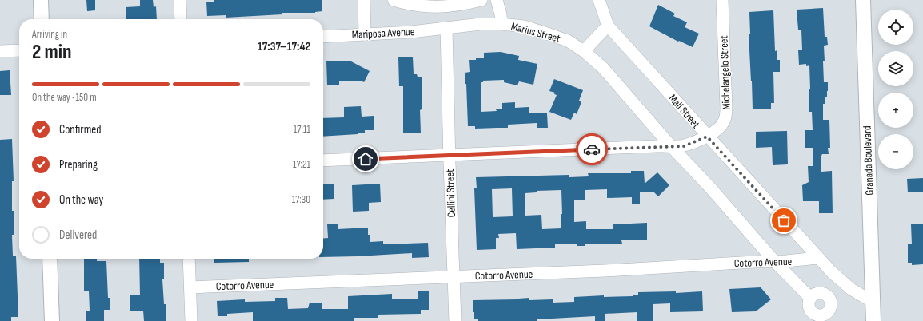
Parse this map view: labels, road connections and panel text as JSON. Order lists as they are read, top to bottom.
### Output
{
  "streets": {
    "street": [
      "Marius Street",
      "Mariposa Avenue",
      "Michelangelo Street",
      "Mall Street",
      "Granada Boulevard",
      "Cellini Street",
      "Cotorro Avenue"
    ]
  },
  "crossings": [
    ["Marius Street", "Mariposa Avenue"],
    ["Marius Street", "Cellini Street"],
    ["Mariposa Avenue", "Cellini Street"],
    ["Michelangelo Street", "Mall Street"],
    ["Michelangelo Street", "Cellini Street"],
    ["Mall Street", "Granada Boulevard"],
    ["Mall Street", "Cotorro Avenue"],
    ["Cellini Street", "Cotorro Avenue"]
  ],
  "page": {
    "map_buttons": ["+", "−"],
    "heading": ["2 min", "Arriving in", "17:37–17:42"],
    "bar": "On the way · 150 m",
    "list": [
      ["Confirmed", "17:11"],
      ["Preparing", "17:21"],
      ["On the way", "17:30"],
      "Delivered"
    ]
  }
}
